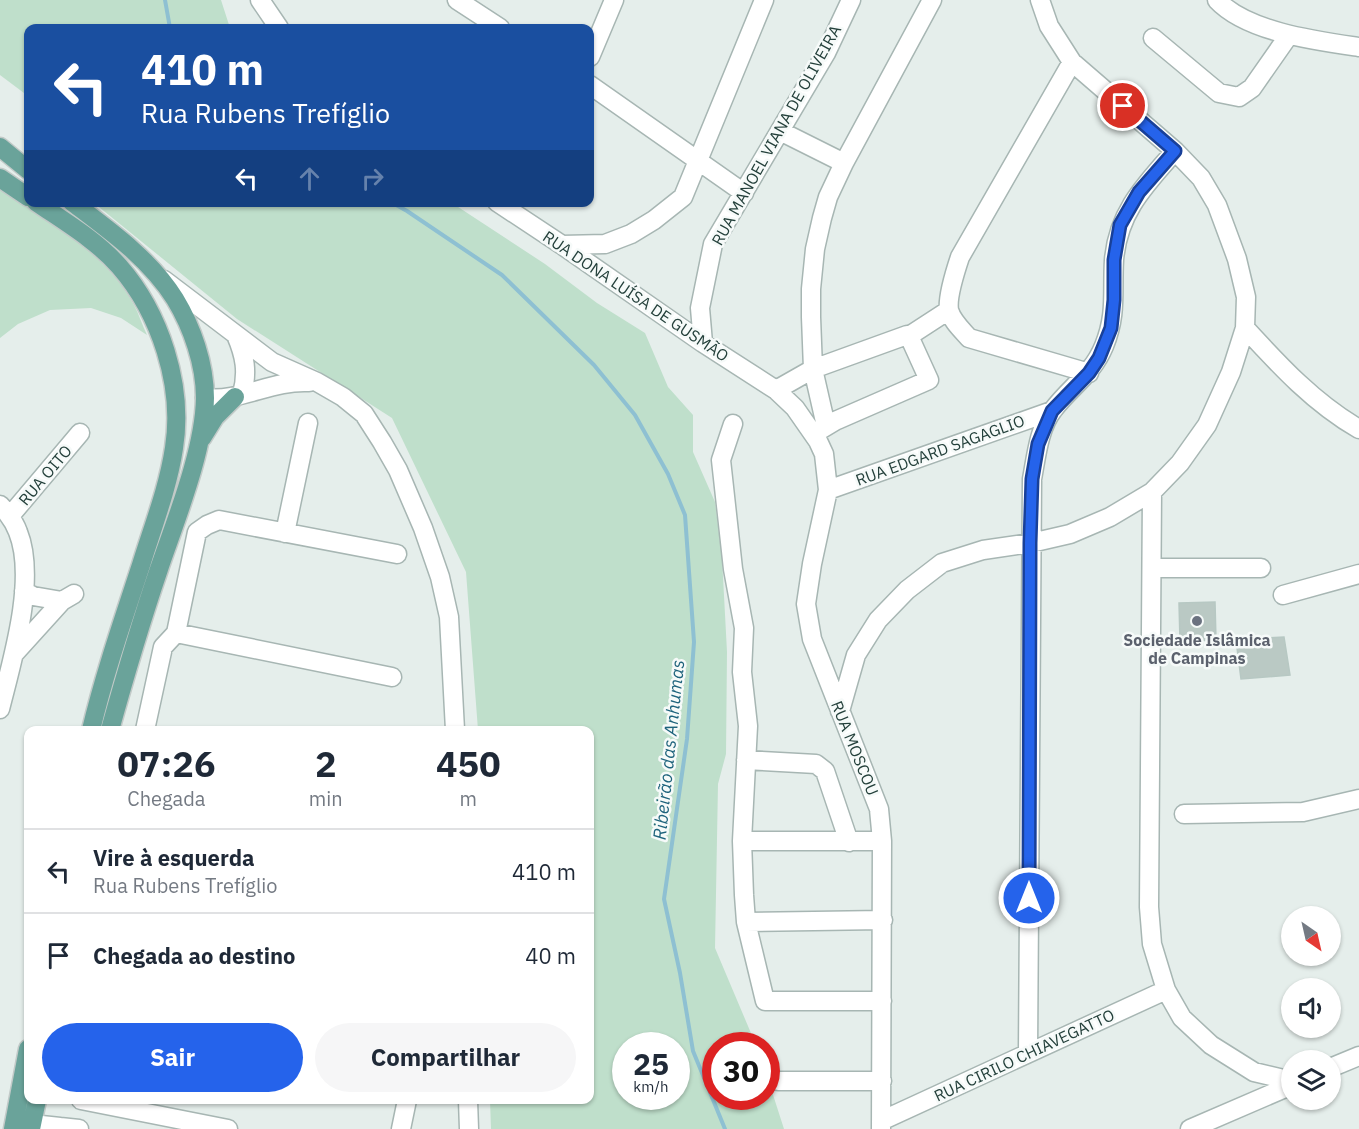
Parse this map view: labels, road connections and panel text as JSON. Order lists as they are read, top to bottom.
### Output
{
  "streets": {
    "street": [
      "RUA MANOEL VIANA DE OLIVEIRA",
      "RUA DONA LUÍSA DE GUSMÃO",
      "RUA EDGARD SAGAGLIO",
      "RUA OITO",
      "RUA MOSCOU",
      "RUA CIRILO CHIAVEGATTO"
    ]
  },
  "crossings": [
    ["RUA MANOEL VIANA DE OLIVEIRA", "RUA DONA LUÍSA DE GUSMÃO"],
    ["RUA DONA LUÍSA DE GUSMÃO", "RUA MOSCOU"],
    ["RUA EDGARD SAGAGLIO", "RUA MOSCOU"],
    ["RUA MOSCOU", "RUA CIRILO CHIAVEGATTO"]
  ],
  "water": ["Ribeirão das Anhumas"],
  "places": ["Sociedade Islâmica de Campinas"],
  "north": "bottom right",
  "page": {
    "turn": ["410 m", "Rua Rubens Trefíglio"],
    "eta": [
      "07:26",
      "Chegada",
      "2",
      "min",
      "450",
      "m"
    ],
    "list": [
      {
        "name": "Vire à esquerda",
        "note": "Rua Rubens Trefíglio",
        "value": "410 m"
      },
      {
        "name": "Chegada ao destino",
        "value": "40 m"
      }
    ],
    "buttons": ["Sair", "Compartilhar"],
    "speed": "25 km/h",
    "limit": "30"
  }
}
